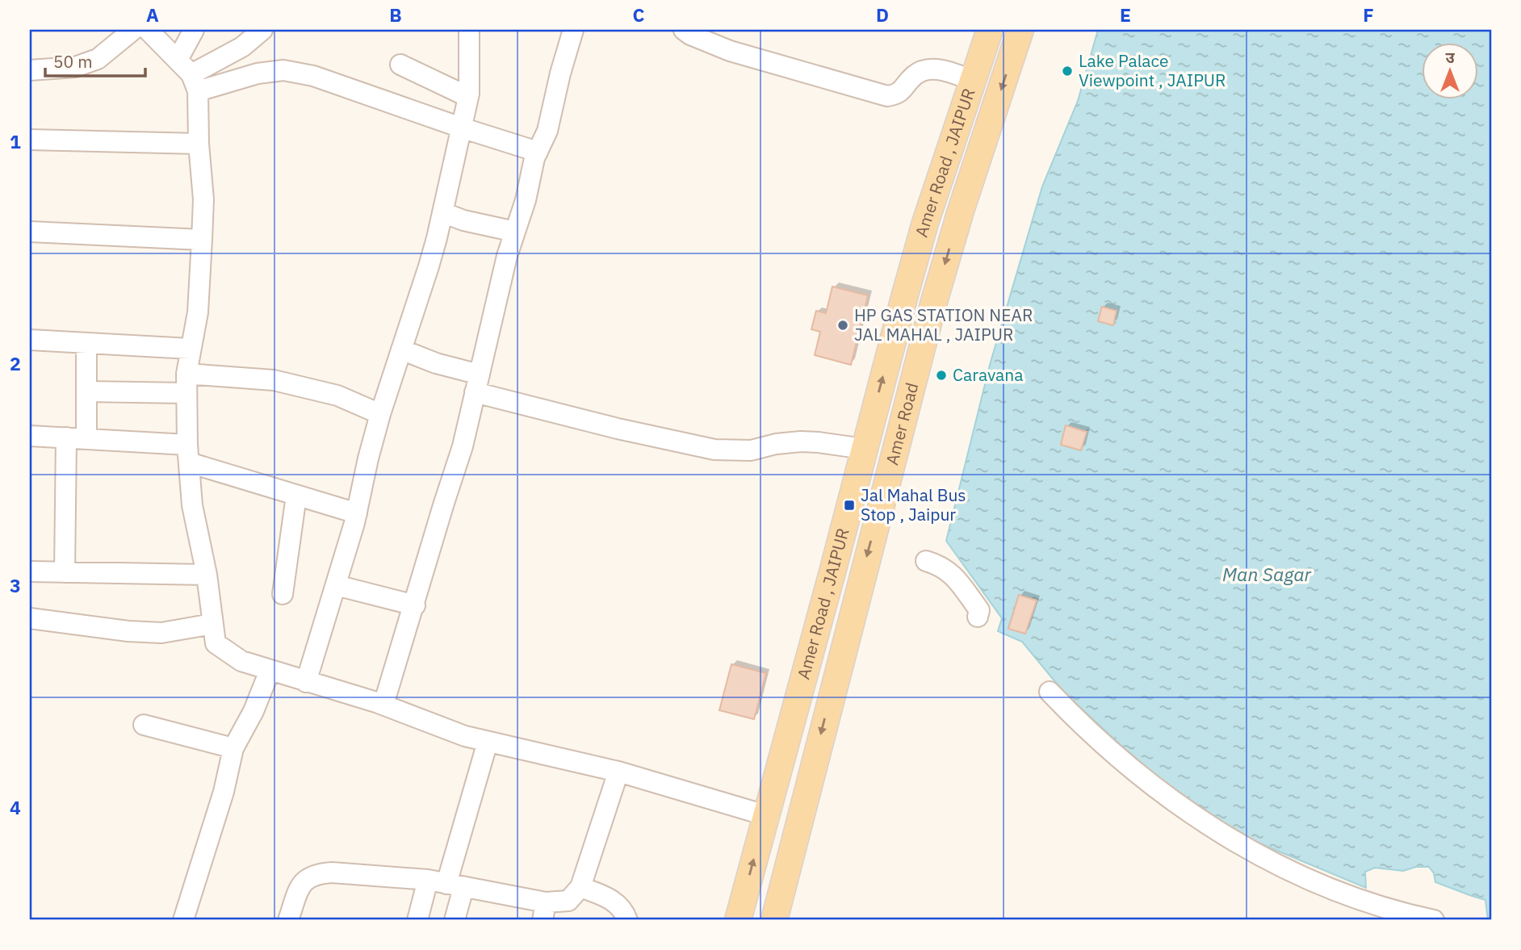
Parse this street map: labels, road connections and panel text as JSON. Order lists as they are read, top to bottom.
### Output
{
  "streets": {
    "main road": ["Amer Road , JAIPUR", "Amer Road"]
  },
  "one_way": ["Amer Road , JAIPUR", "Amer Road"],
  "water": ["Man Sagar"],
  "places": {
    "other": ["Lake Palace Viewpoint , JAIPUR", "HP GAS STATION NEAR JAL MAHAL , JAIPUR", "Caravana"],
    "transit": ["Jal Mahal Bus Stop , Jaipur"]
  },
  "scale_bar": "50 m",
  "north": "top",
  "grid": {
    "columns": [
      "A",
      "B",
      "C",
      "D",
      "E",
      "F"
    ],
    "rows": [
      "1",
      "2",
      "3",
      "4"
    ]
  }
}
